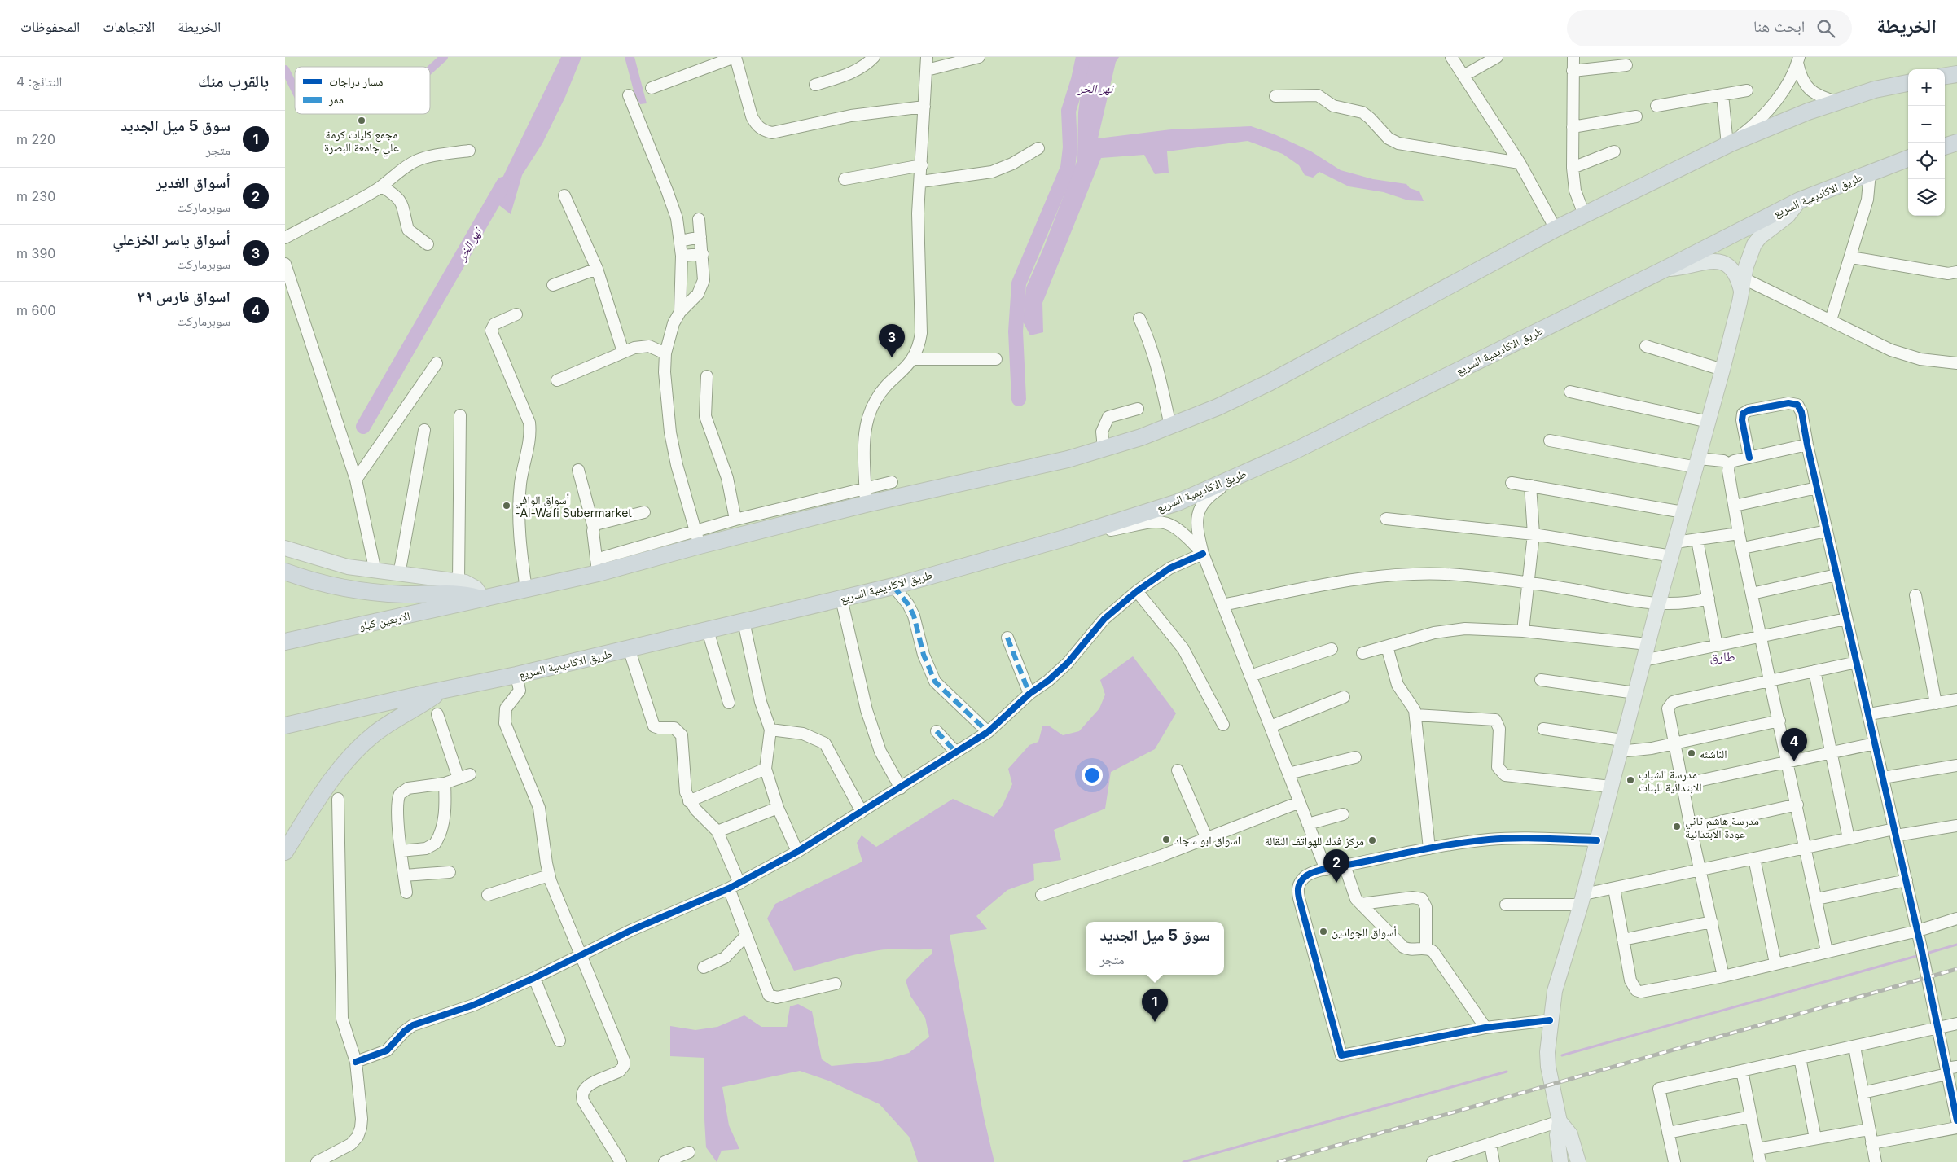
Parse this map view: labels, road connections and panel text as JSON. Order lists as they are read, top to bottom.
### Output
{
  "streets": {
    "highway": ["طريق الاكاديمية السريع", "الاربعين كيلو"]
  },
  "districts": ["طارق"],
  "water": ["نهر الخر"],
  "places": [
    "مجمع كليات كرمة علي جامعة البصرة",
    "أسواق الوافي -Al-Wafi Subermarket",
    "الناشئه",
    "مدرسة الشباب الابتدائية للبنات",
    "مدرسة هاشم ثاني عودة الابتدائية",
    "اسواق ابو سجاد",
    "مركز فدك للهواتف النقالة",
    "أسواق الجوادين"
  ],
  "legend": ["مسار دراجات", "ممر"],
  "page": {
    "header": "الخريطة",
    "search": "ابحث هنا",
    "nav": ["الخريطة", "الاتجاهات", "المحفوظات"],
    "heading": ["بالقرب منك", "النتائج: 4"],
    "map_buttons": ["+", "−"],
    "list": [
      {
        "mark": "1",
        "name": "سوق 5 ميل الجديد",
        "note": "متجر",
        "value": "220 m"
      },
      {
        "mark": "2",
        "name": "أسواق الغدير",
        "note": "سوبرماركت",
        "value": "230 m"
      },
      {
        "mark": "3",
        "name": "أسواق ياسر الخزعلي",
        "note": "سوبرماركت",
        "value": "390 m"
      },
      {
        "mark": "4",
        "name": "اسواق فارس ٣٩",
        "note": "سوبرماركت",
        "value": "600 m"
      }
    ],
    "pins": [
      "3",
      "4",
      "2",
      "1"
    ],
    "popup": ["سوق 5 ميل الجديد", "متجر"]
  }
}
